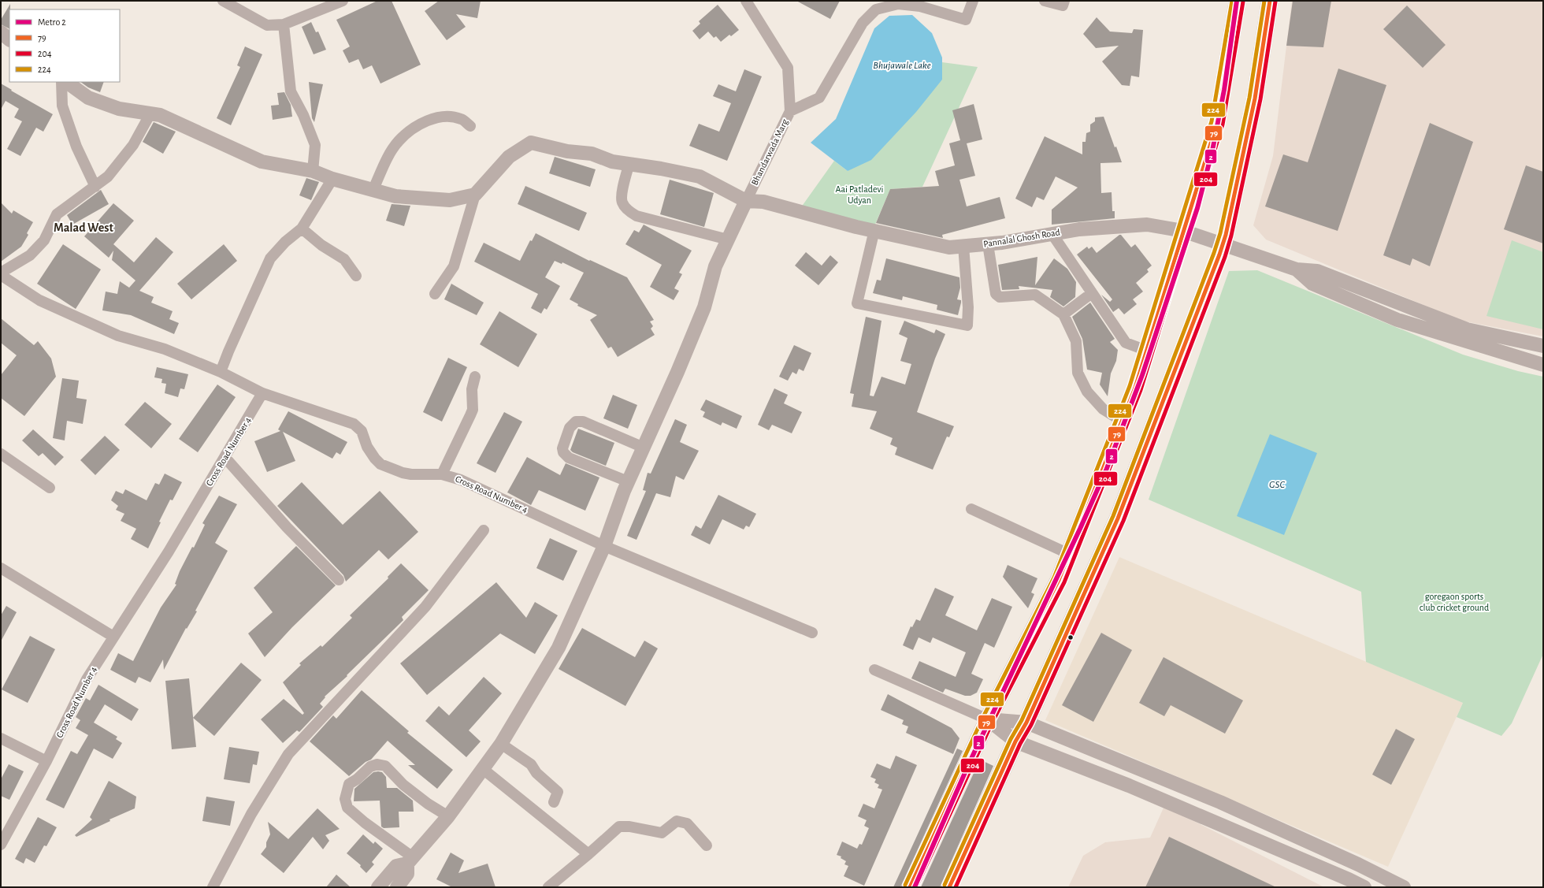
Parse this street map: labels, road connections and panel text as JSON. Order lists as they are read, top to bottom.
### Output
{
  "streets": {
    "street": ["Bhandarwada Marg", "Pannalal Ghosh Road", "Cross Road Number 4"]
  },
  "crossings": [
    ["Bhandarwada Marg", "Pannalal Ghosh Road"]
  ],
  "districts": ["Malad West"],
  "water": ["Bhujawale Lake", "GSC"],
  "parks": ["Aai Patladevi Udyan", "goregaon sports club cricket ground"],
  "lines": [
    "metro line 2",
    "transit line 79",
    "transit line 224",
    "transit line 204"
  ],
  "legend": [
    "Metro 2",
    "79",
    "204",
    "224"
  ]
}
